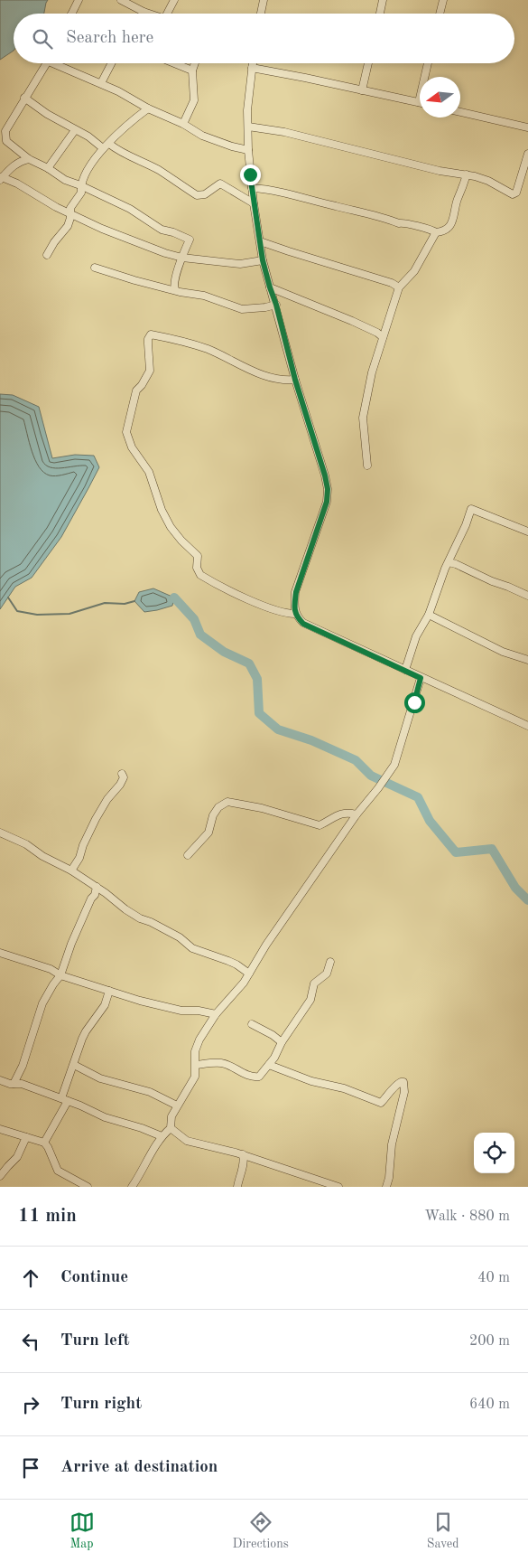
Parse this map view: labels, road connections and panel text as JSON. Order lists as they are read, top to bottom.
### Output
{
  "north": "left",
  "page": {
    "search": "Search here",
    "heading": ["11 min", "Walk · 880 m"],
    "list": [
      ["Continue", "40 m"],
      ["Turn left", "200 m"],
      ["Turn right", "640 m"],
      "Arrive at destination"
    ],
    "nav": ["Map", "Directions", "Saved"]
  }
}
